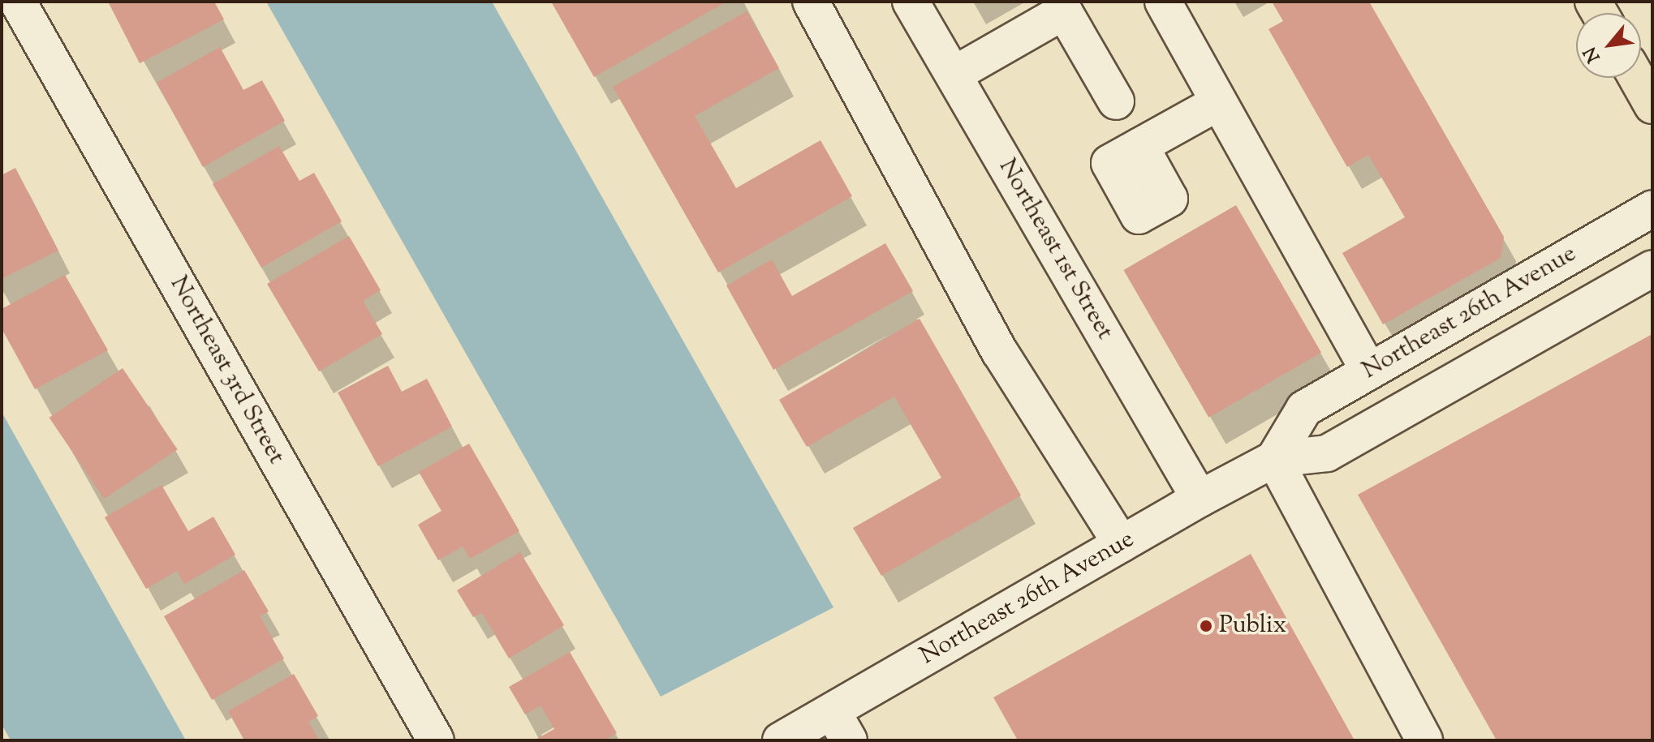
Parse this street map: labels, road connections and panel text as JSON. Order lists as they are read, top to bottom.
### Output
{
  "streets": {
    "street": ["Northeast 1st Street", "Northeast 26th Avenue", "Northeast 3rd Street"]
  },
  "crossings": [
    ["Northeast 1st Street", "Northeast 26th Avenue"]
  ],
  "places": ["Publix"],
  "north": "bottom left"
}
